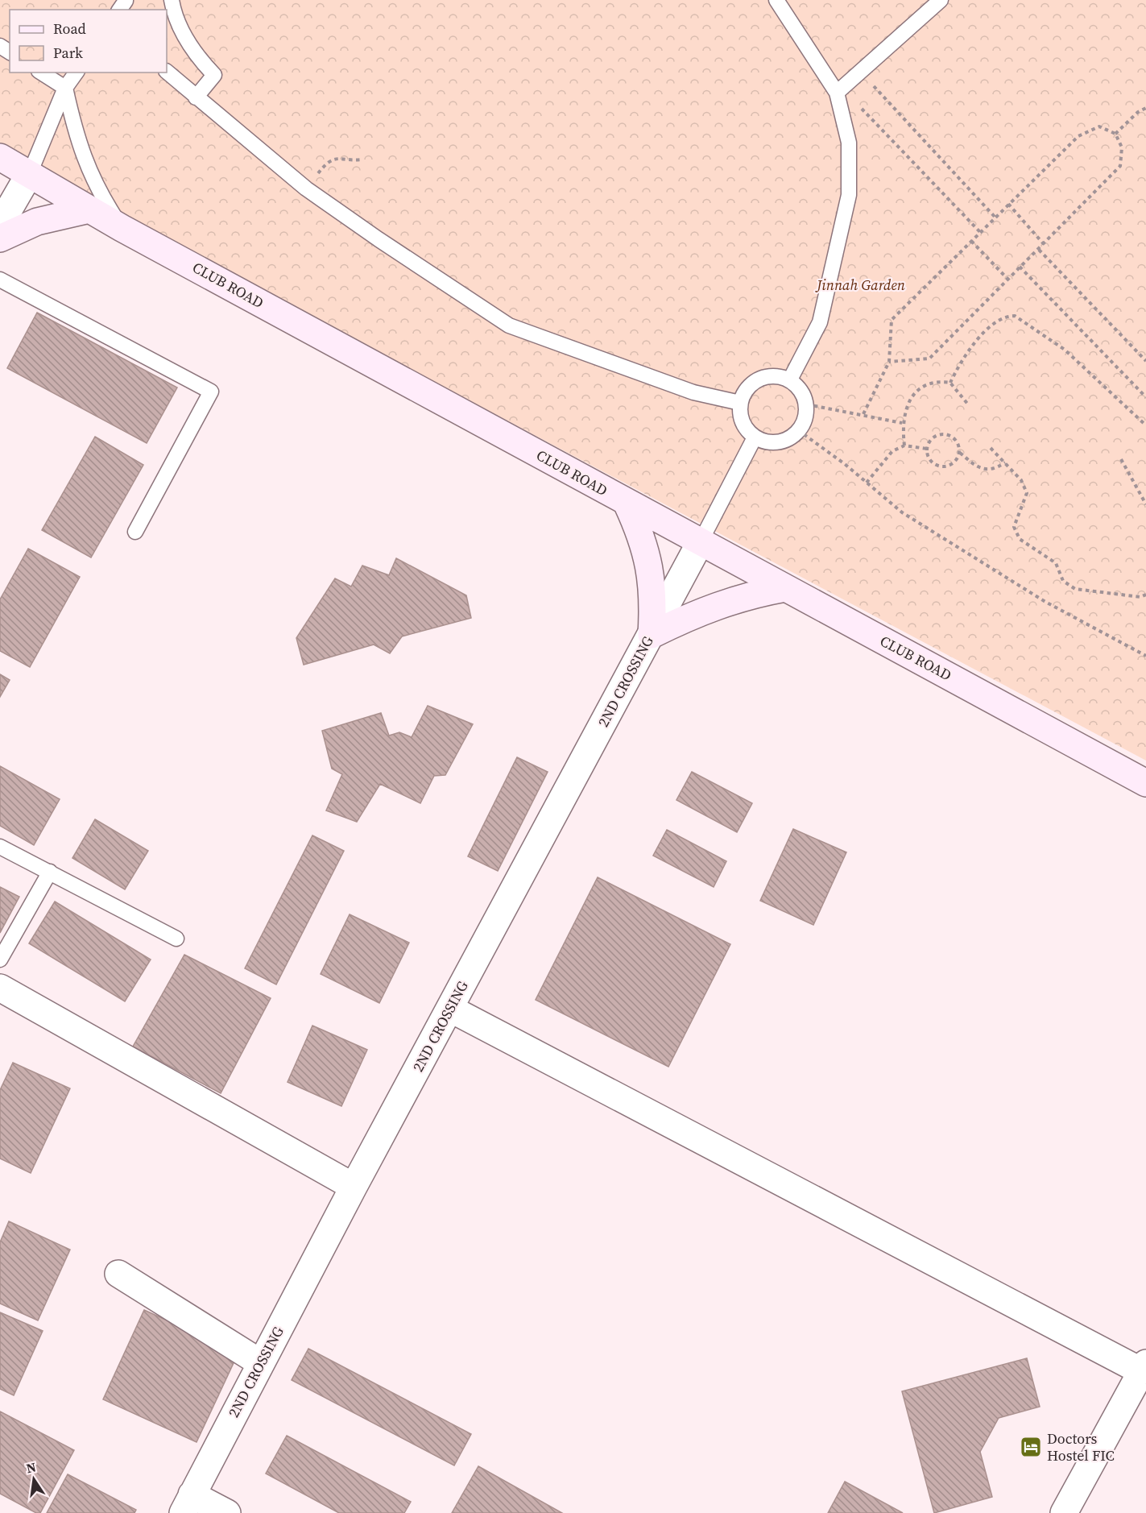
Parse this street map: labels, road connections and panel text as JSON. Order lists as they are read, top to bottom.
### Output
{
  "streets": {
    "main road": ["CLUB ROAD"],
    "street": ["2ND CROSSING"]
  },
  "crossings": [
    ["CLUB ROAD", "2ND CROSSING"]
  ],
  "parks": ["Jinnah Garden"],
  "places": {
    "hotel": ["Doctors Hostel FIC"]
  },
  "legend": ["Road", "Park"],
  "north": "top"
}
